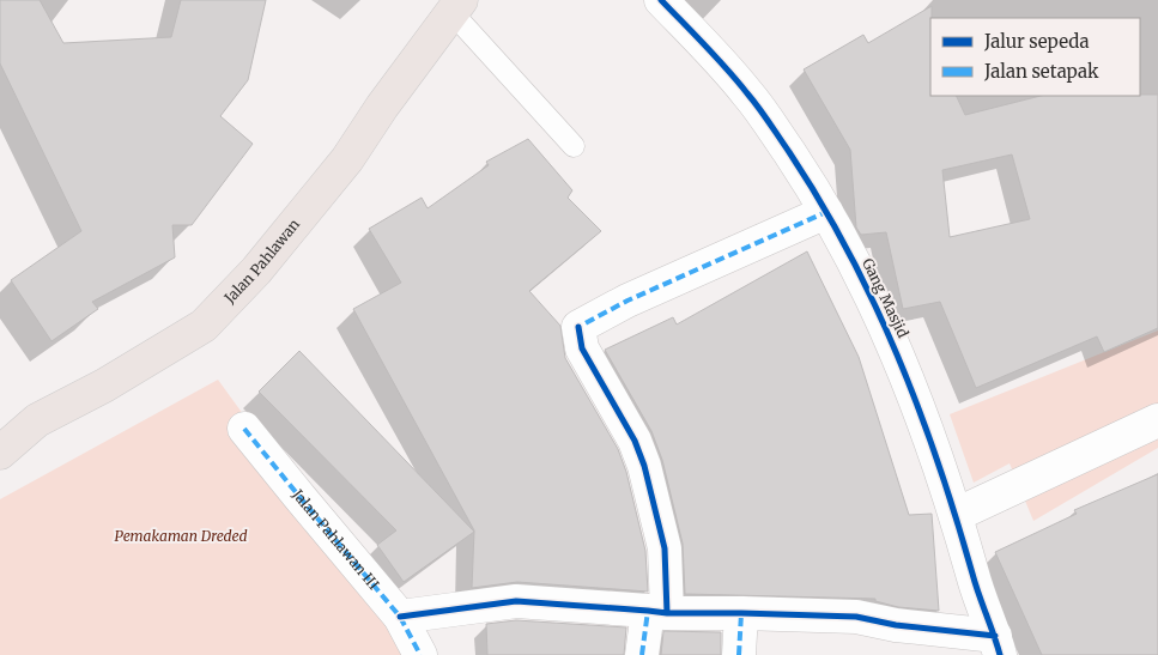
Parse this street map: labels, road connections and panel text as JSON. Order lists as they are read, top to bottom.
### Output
{
  "streets": {
    "main road": ["Jalan Pahlawan"],
    "street": ["Gang Masjid", "Jalan Pahlawan III"]
  },
  "parks": ["Pemakaman Dreded"],
  "legend": ["Jalur sepeda", "Jalan setapak"]
}
